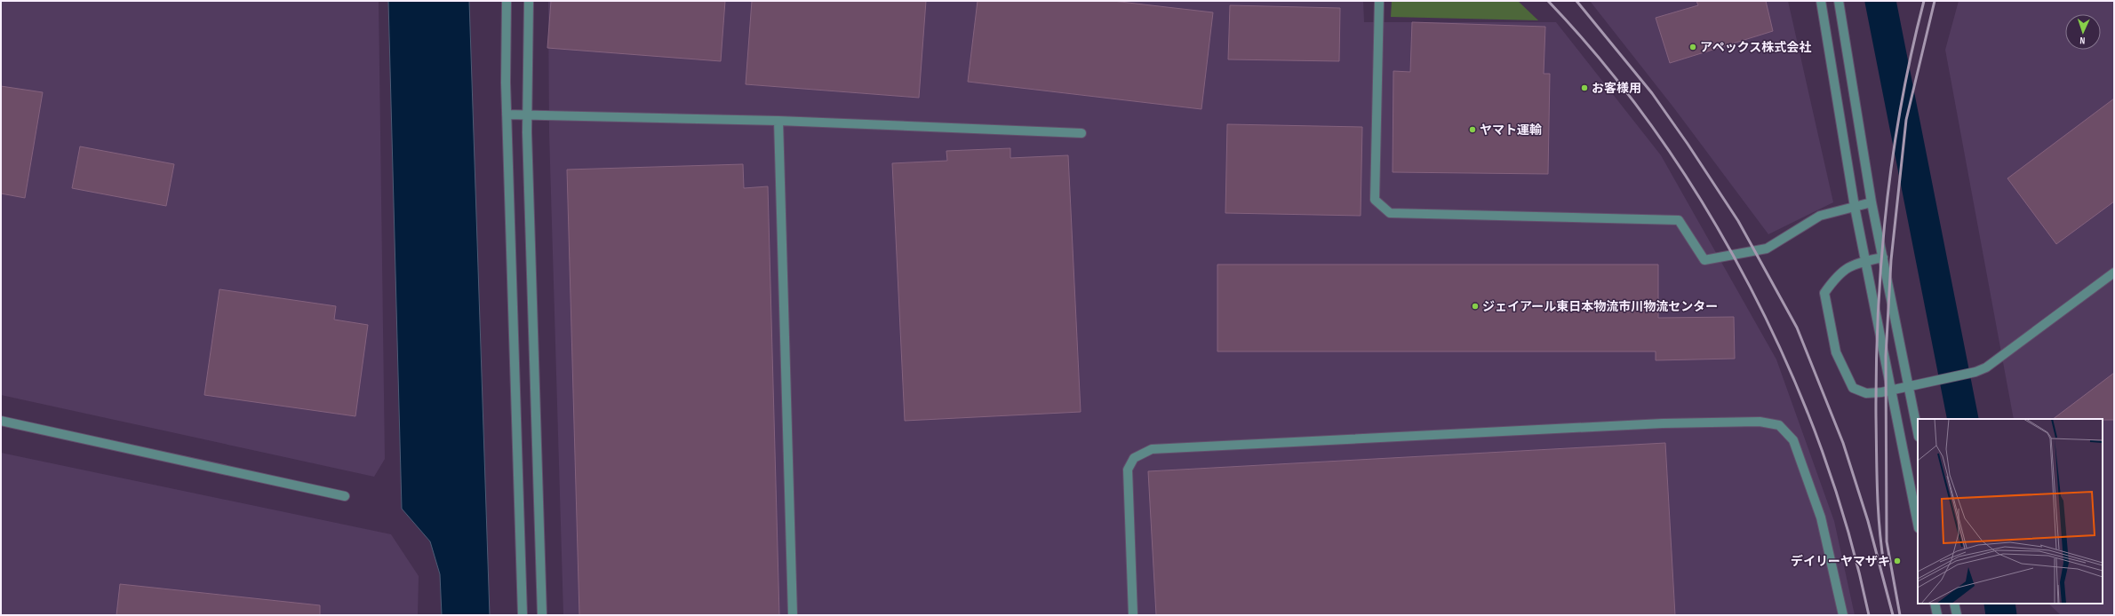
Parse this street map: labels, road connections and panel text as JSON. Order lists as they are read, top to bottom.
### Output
{
  "places": [
    "アペックス株式会社",
    "お客様用",
    "ヤマト運輸",
    "ジェイアール東日本物流市川物流センター",
    "デイリーヤマザキ"
  ],
  "north": "bottom"
}
